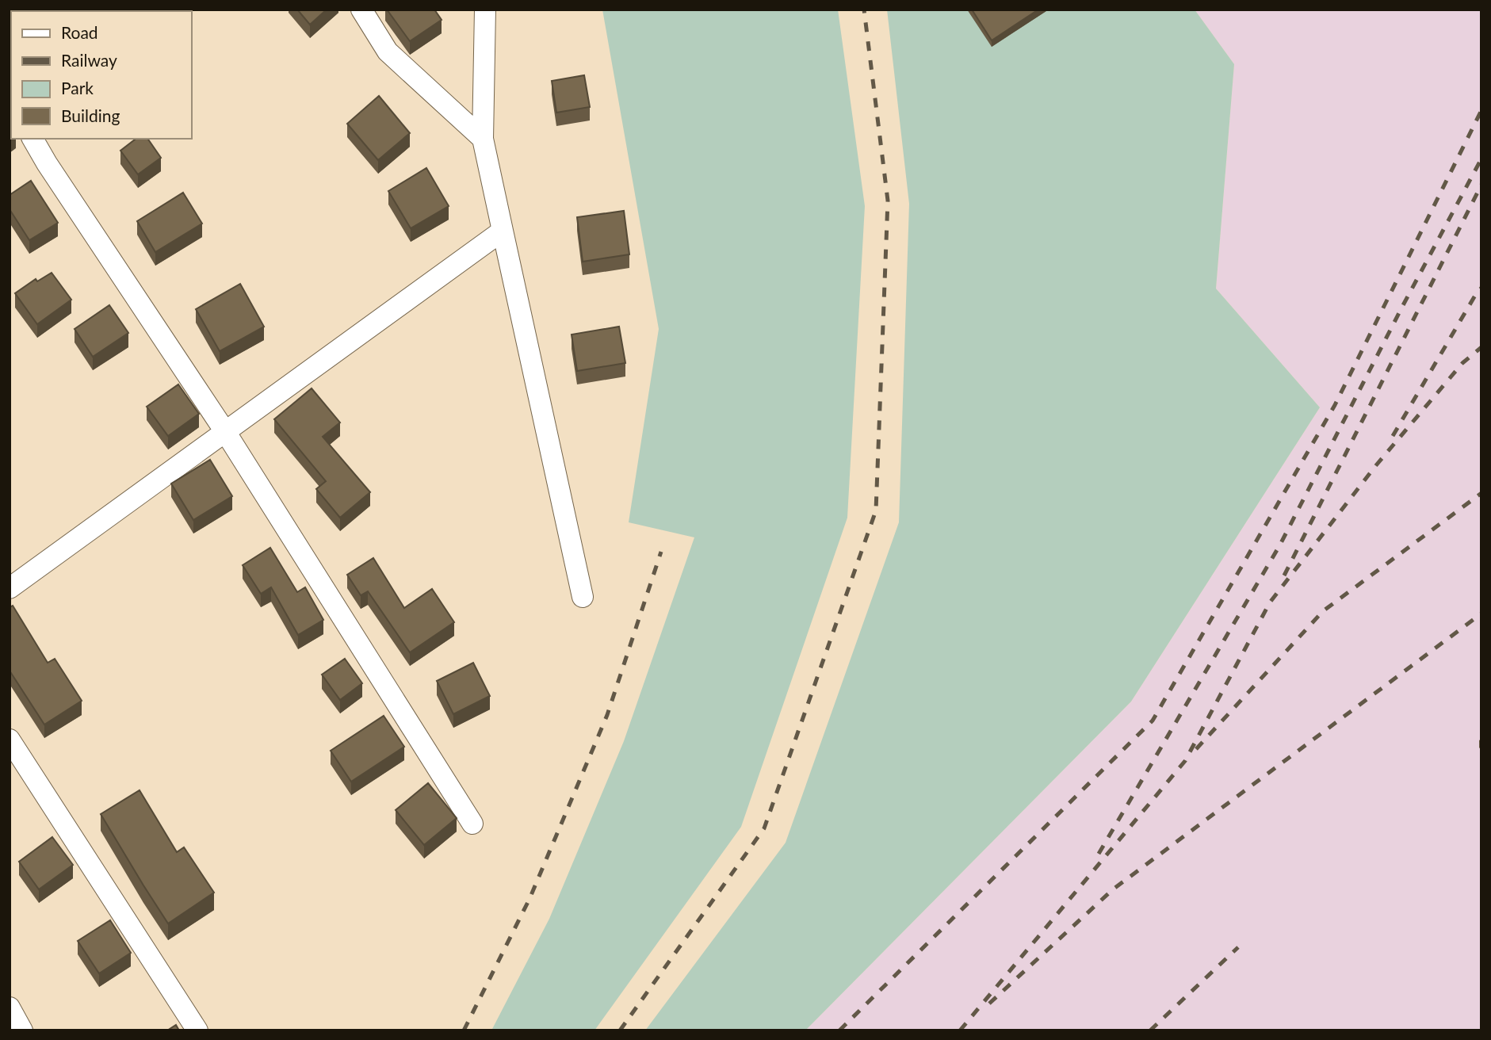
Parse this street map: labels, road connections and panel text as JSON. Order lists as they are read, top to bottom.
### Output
{
  "legend": [
    "Road",
    "Railway",
    "Park",
    "Building"
  ]
}
